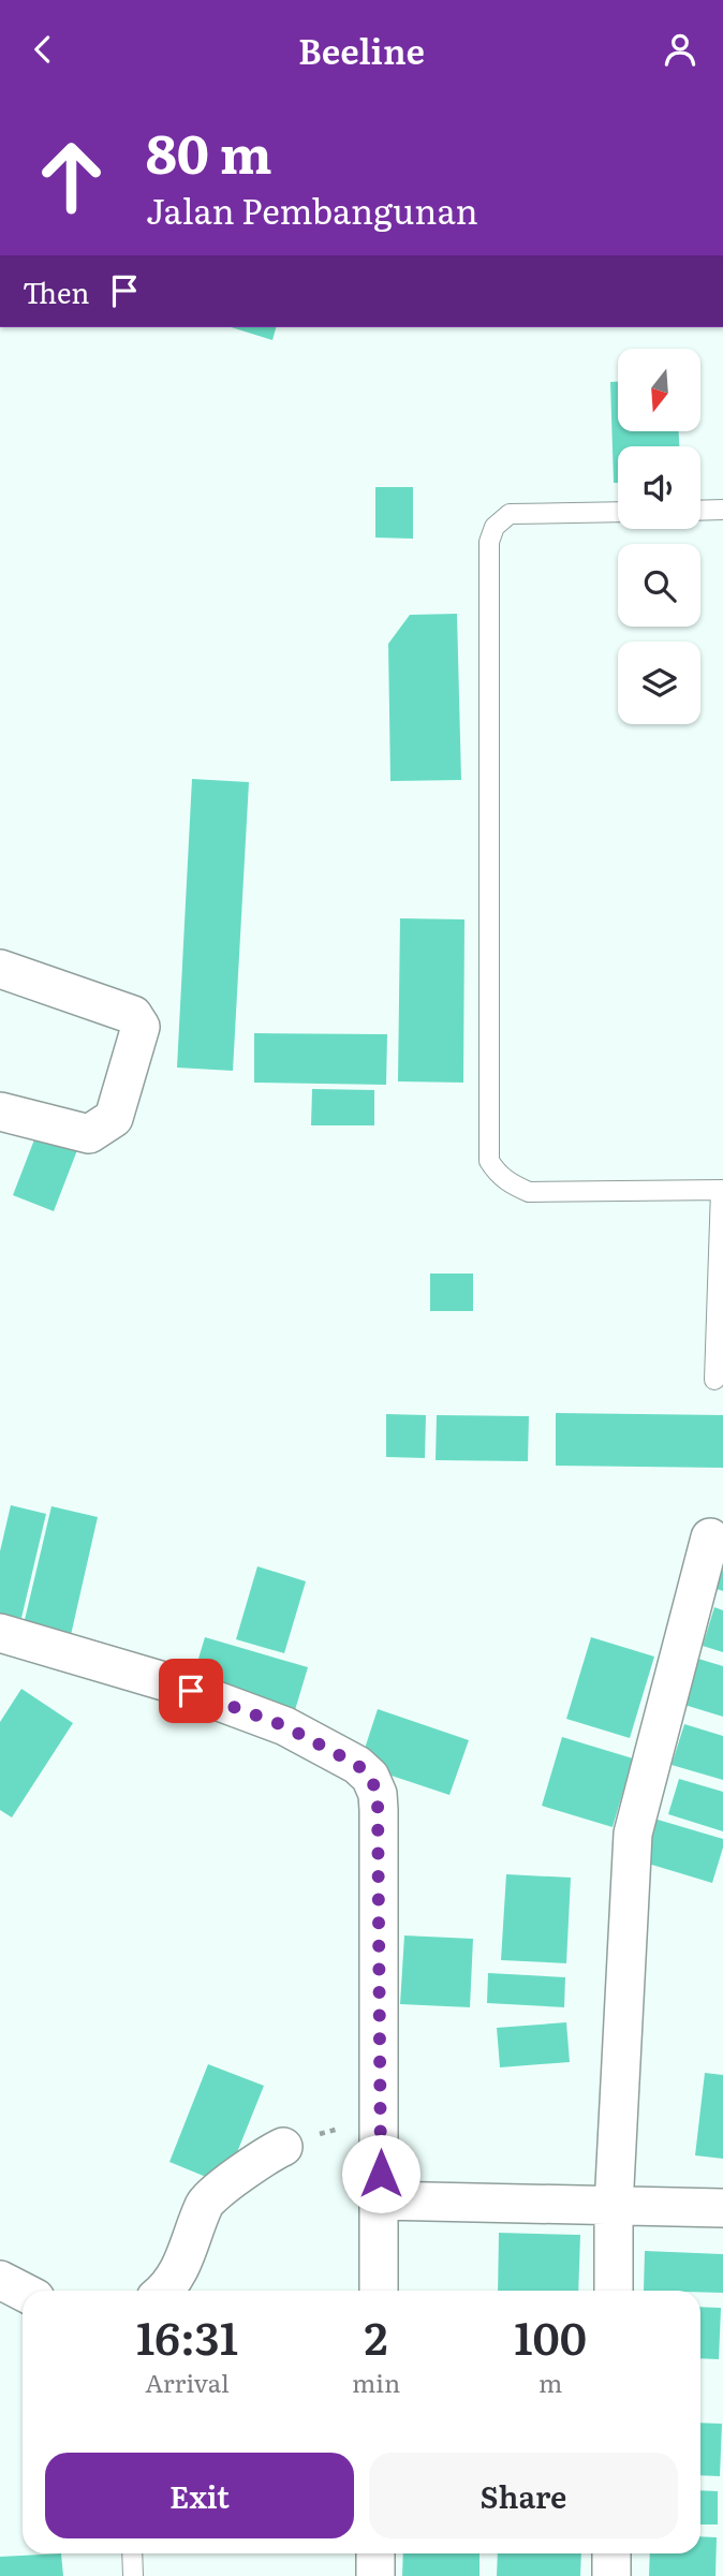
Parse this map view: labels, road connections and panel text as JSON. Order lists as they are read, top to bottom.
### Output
{
  "north": "bottom",
  "page": {
    "header": "Beeline",
    "turn": ["80 m", "Jalan Pembangunan"],
    "then": "Then",
    "eta": [
      "16:31",
      "Arrival",
      "2",
      "min",
      "100",
      "m"
    ],
    "buttons": ["Exit", "Share"]
  }
}
